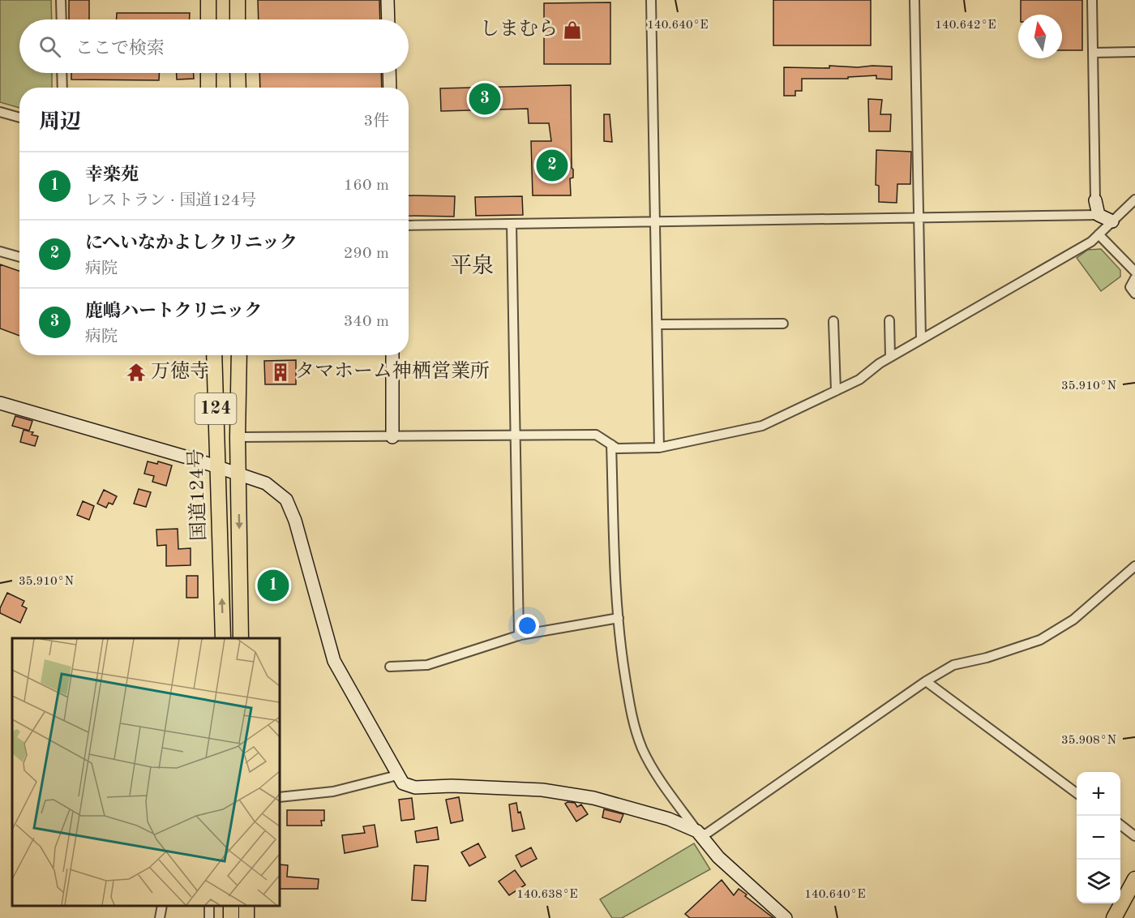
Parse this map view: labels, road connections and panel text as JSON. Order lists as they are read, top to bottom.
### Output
{
  "streets": {
    "highway": ["124", "国道124号"]
  },
  "districts": ["平泉"],
  "places": {
    "shop": ["しまむら"],
    "temple": ["万徳寺"],
    "building": ["タマホーム神栖営業所"]
  },
  "north": "top",
  "page": {
    "search": "ここで検索",
    "pins": ["3", "2", "1"],
    "heading": ["周辺", "3件"],
    "list": [
      {
        "mark": "1",
        "name": "幸楽苑",
        "note": "レストラン · 国道124号",
        "value": "160 m"
      },
      {
        "mark": "2",
        "name": "にへいなかよしクリニック",
        "note": "病院",
        "value": "290 m"
      },
      {
        "mark": "3",
        "name": "鹿嶋ハートクリニック",
        "note": "病院",
        "value": "340 m"
      }
    ],
    "map_buttons": ["+", "−"]
  },
  "coordinates": [
    "140.640°E",
    "140.642°E",
    "35.910°N",
    "35.908°N",
    "140.638°E"
  ]
}
